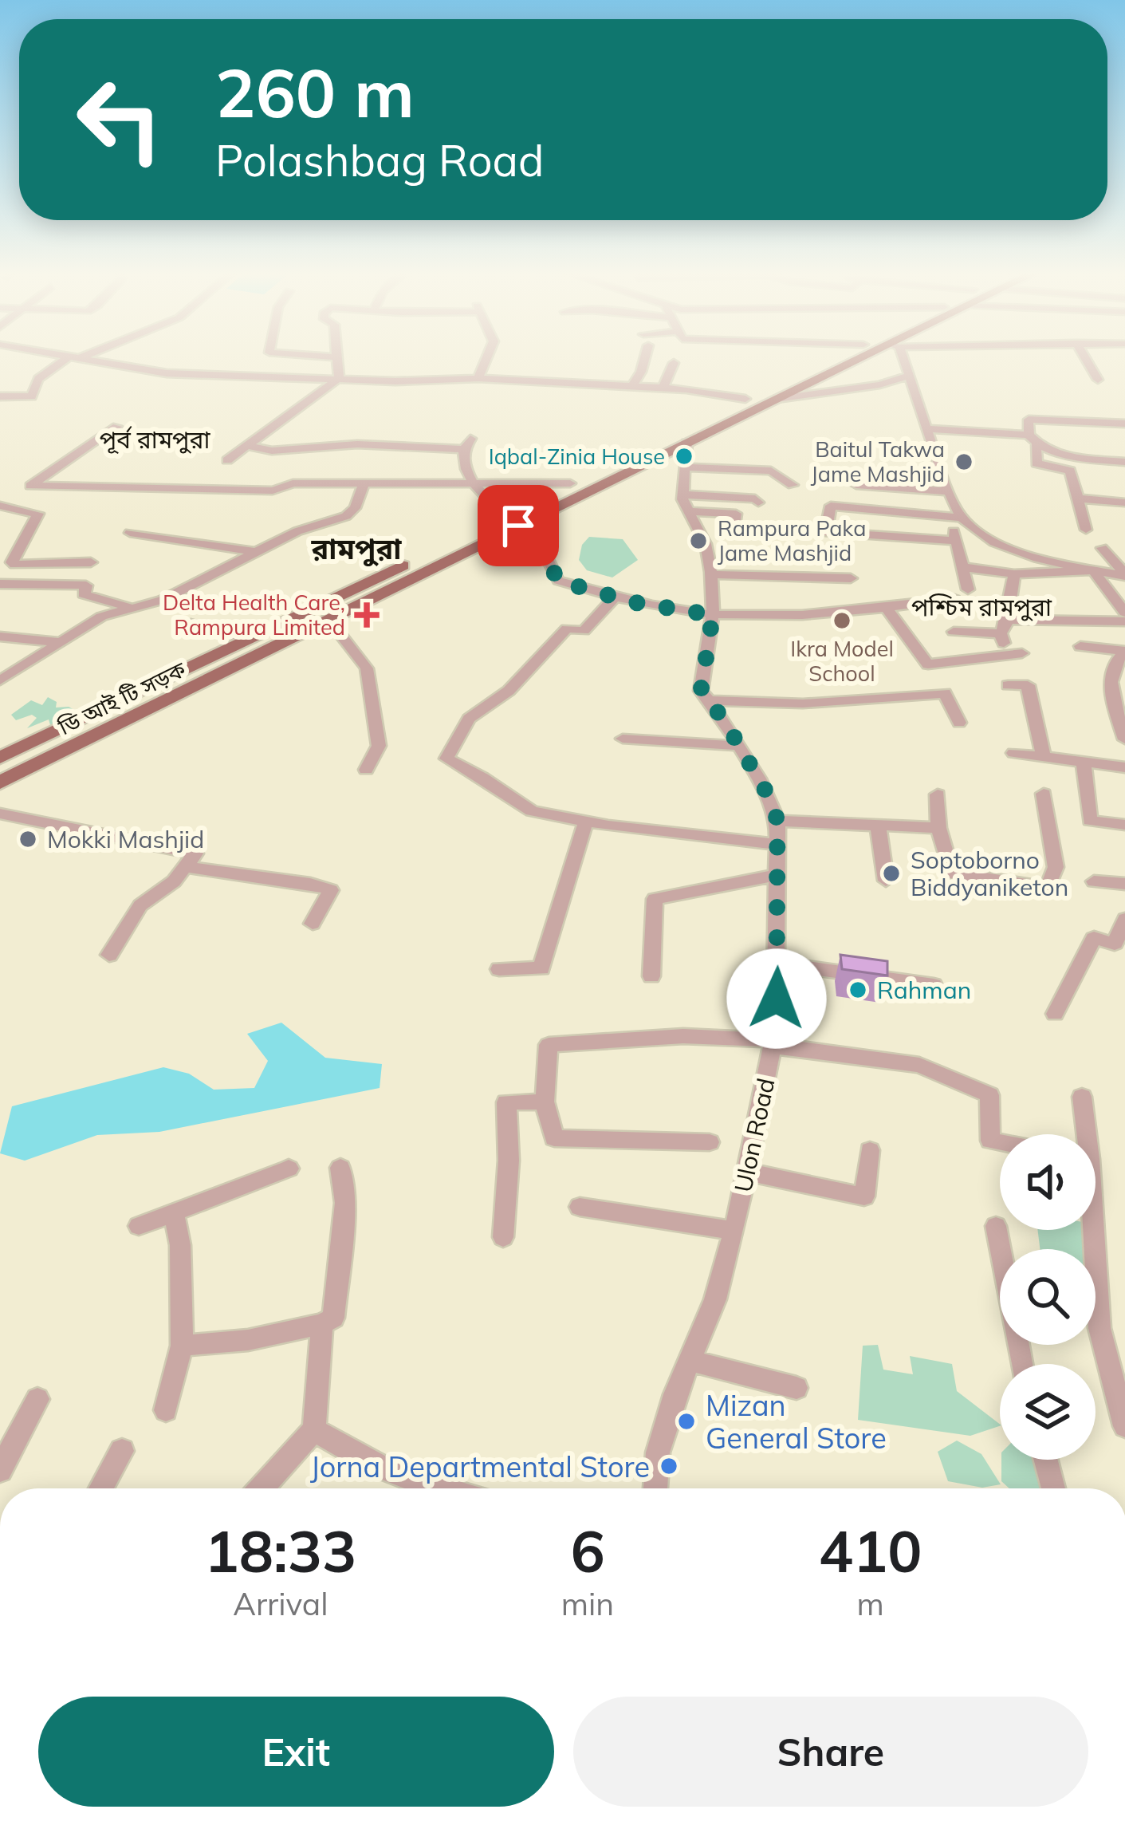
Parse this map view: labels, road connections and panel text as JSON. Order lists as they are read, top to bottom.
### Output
{
  "streets": {
    "main road": ["ডি আই টি সড়ক"],
    "street": ["Ulon Road"]
  },
  "districts": ["পূর্ব রামপুরা", "রামপুরা", "পশ্চিম রামপুরা"],
  "places": {
    "other": [
      "Iqbal-Zinia House",
      "Baitul Takwa Jame Mashjid",
      "Rampura Paka Jame Mashjid",
      "Ikra Model School",
      "Mokki Mashjid",
      "Soptoborno Biddyaniketon",
      "Rahman",
      "Mizan General Store",
      "Jorna Departmental Store"
    ],
    "health": ["Delta Health Care, Rampura Limited"]
  },
  "page": {
    "turn": ["260 m", "Polashbag Road"],
    "eta": [
      "18:33",
      "Arrival",
      "6",
      "min",
      "410",
      "m"
    ],
    "buttons": ["Exit", "Share"]
  }
}
